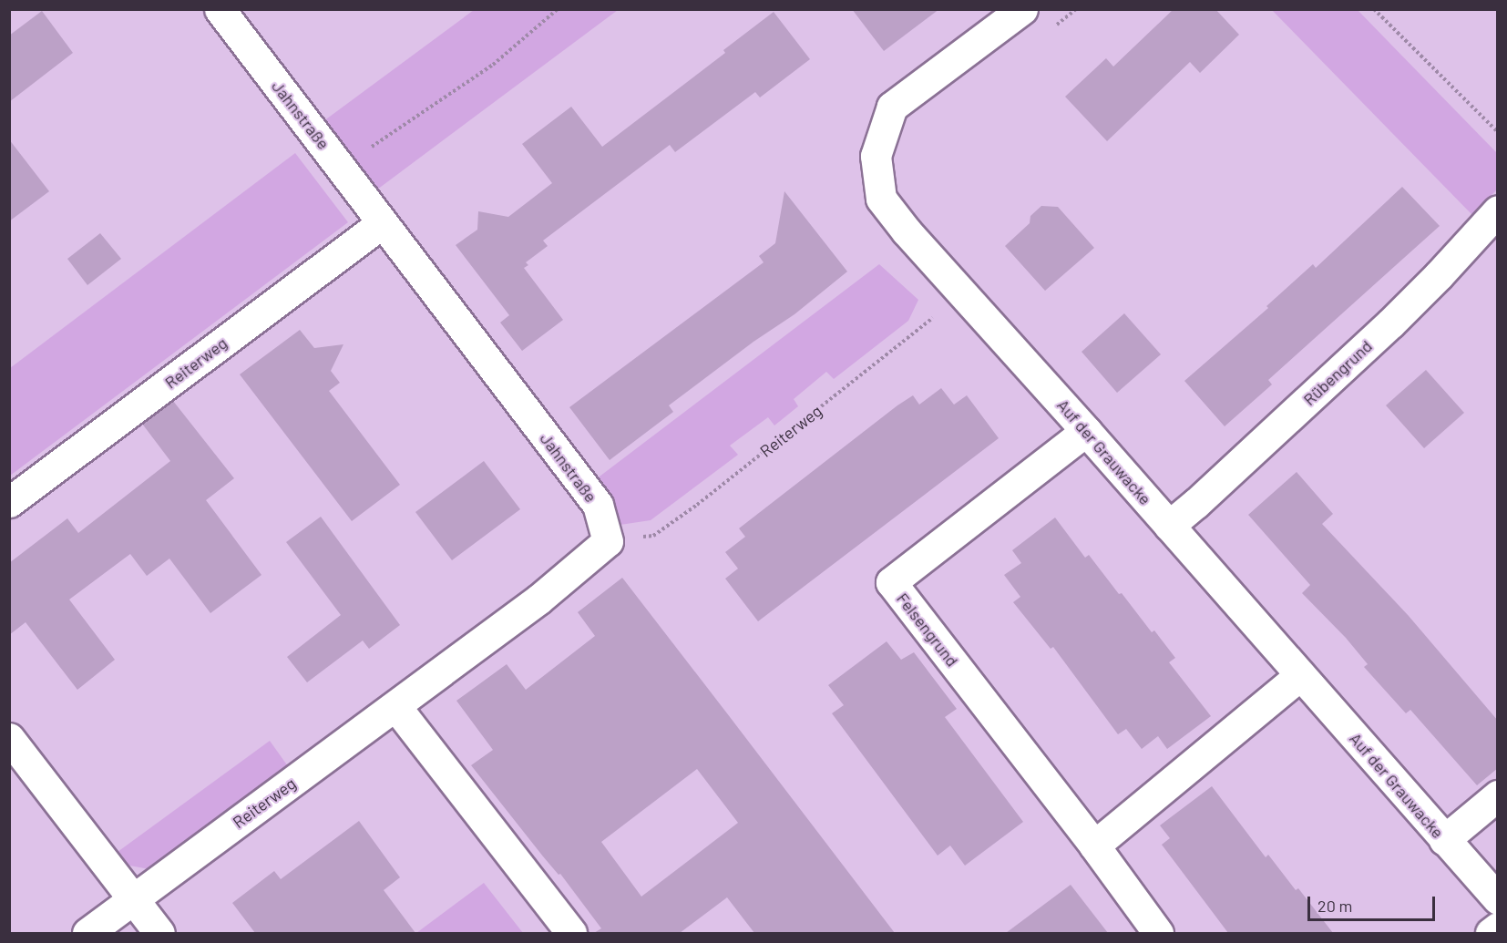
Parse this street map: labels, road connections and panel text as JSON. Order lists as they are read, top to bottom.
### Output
{
  "streets": {
    "street": [
      "Jahnstraße",
      "Reiterweg",
      "Rübengrund",
      "Auf der Grauwacke",
      "Felsengrund"
    ]
  },
  "crossings": [
    ["Jahnstraße", "Reiterweg"],
    ["Reiterweg", "Auf der Grauwacke"],
    ["Rübengrund", "Auf der Grauwacke"],
    ["Auf der Grauwacke", "Felsengrund"]
  ],
  "scale_bar": "20 m"
}
